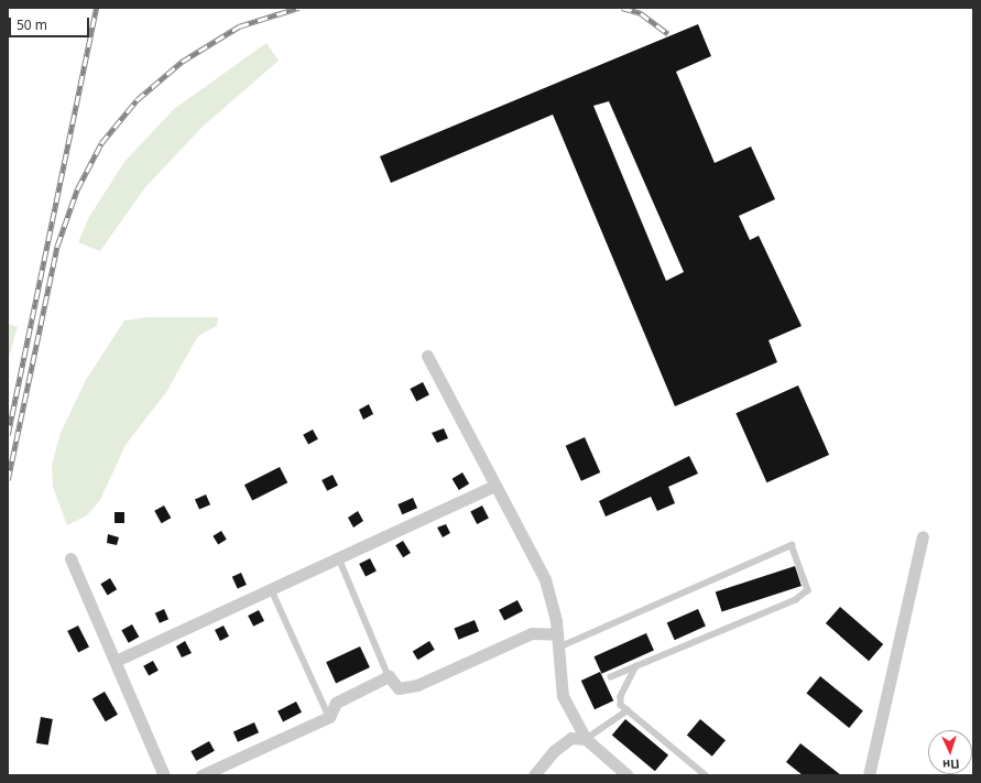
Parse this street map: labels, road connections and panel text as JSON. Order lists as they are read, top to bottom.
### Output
{
  "scale_bar": "50 m",
  "north": "bottom"
}
